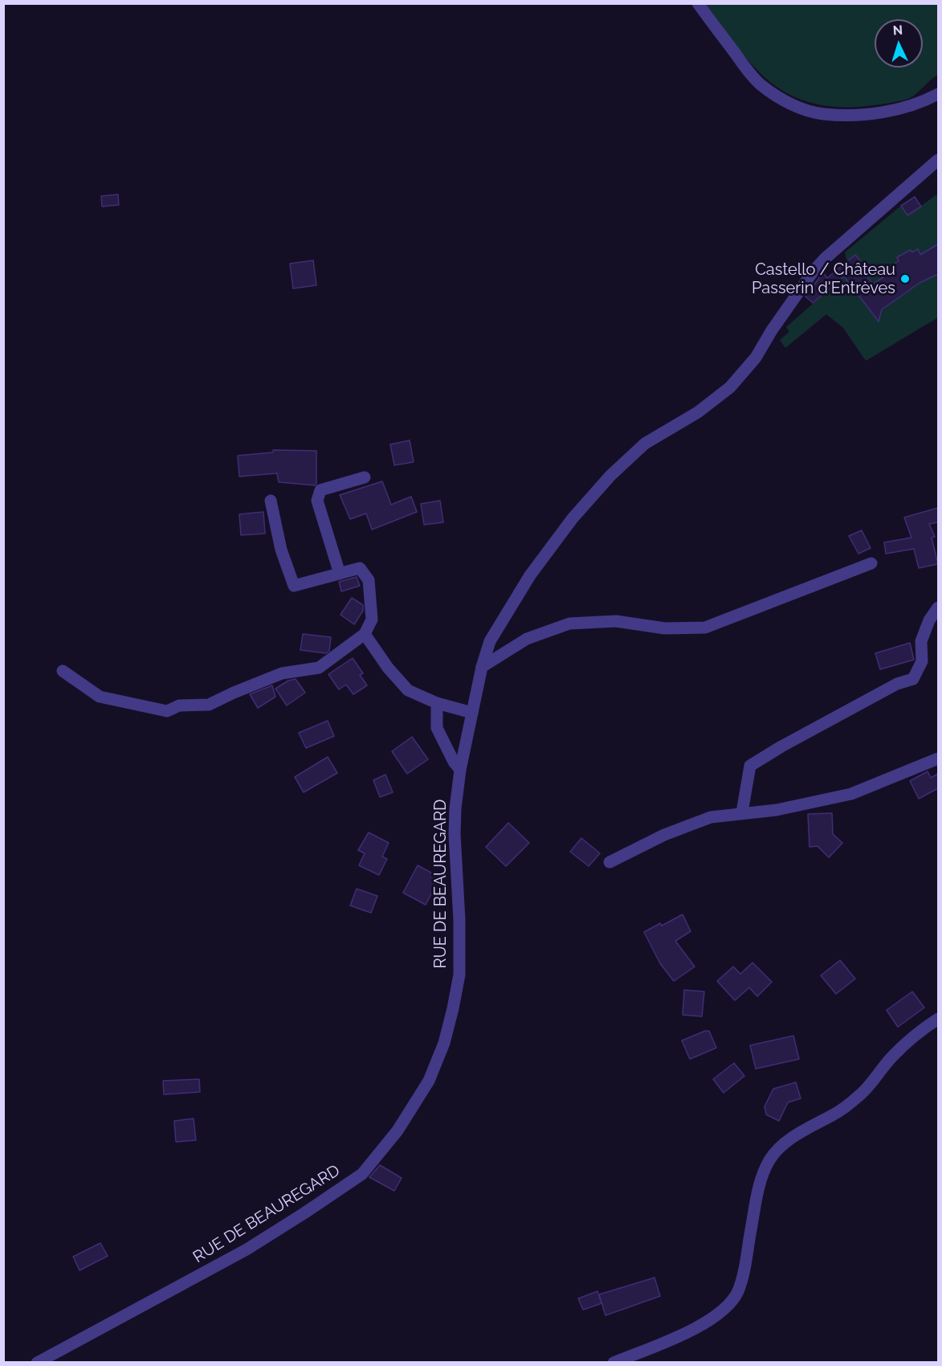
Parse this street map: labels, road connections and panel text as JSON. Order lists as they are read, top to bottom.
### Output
{
  "streets": {
    "street": ["RUE DE BEAUREGARD"]
  },
  "places": ["Castello / Château Passerin d'Entrèves"],
  "north": "top"
}
